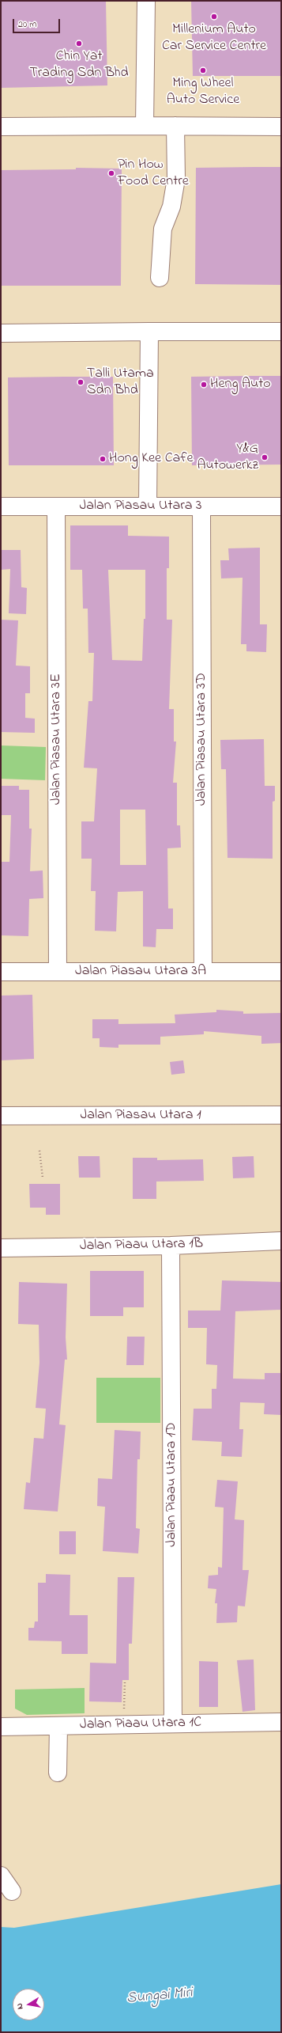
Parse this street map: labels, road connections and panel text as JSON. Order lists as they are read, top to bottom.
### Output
{
  "streets": {
    "street": [
      "Jalan Piasau Utara 3",
      "Jalan Piasau Utara 3E",
      "Jalan Piasau Utara 3D",
      "Jalan Piasau Utara 3A",
      "Jalan Piasau Utara 1",
      "Jalan Piaau Utara 1B",
      "Jalan Piaau Utara 1D",
      "Jalan Piaau Utara 1C"
    ]
  },
  "crossings": [
    ["Jalan Piasau Utara 3", "Jalan Piasau Utara 3E"],
    ["Jalan Piasau Utara 3", "Jalan Piasau Utara 3D"],
    ["Jalan Piasau Utara 3E", "Jalan Piasau Utara 3A"],
    ["Jalan Piasau Utara 3D", "Jalan Piasau Utara 3A"],
    ["Jalan Piaau Utara 1B", "Jalan Piaau Utara 1D"],
    ["Jalan Piaau Utara 1D", "Jalan Piaau Utara 1C"]
  ],
  "water": ["Sungai Miri"],
  "places": [
    "Millenium Auto Car Service Centre",
    "Chin Yat Trading Sdn Bhd",
    "Ming Wheel Auto Service",
    "Pin How Food Centre",
    "Talli Utama Sdn Bhd",
    "Heng Auto",
    "Y&G Autowerkz",
    "Hong Kee Cafe"
  ],
  "scale_bar": "20 m",
  "north": "left"
}
